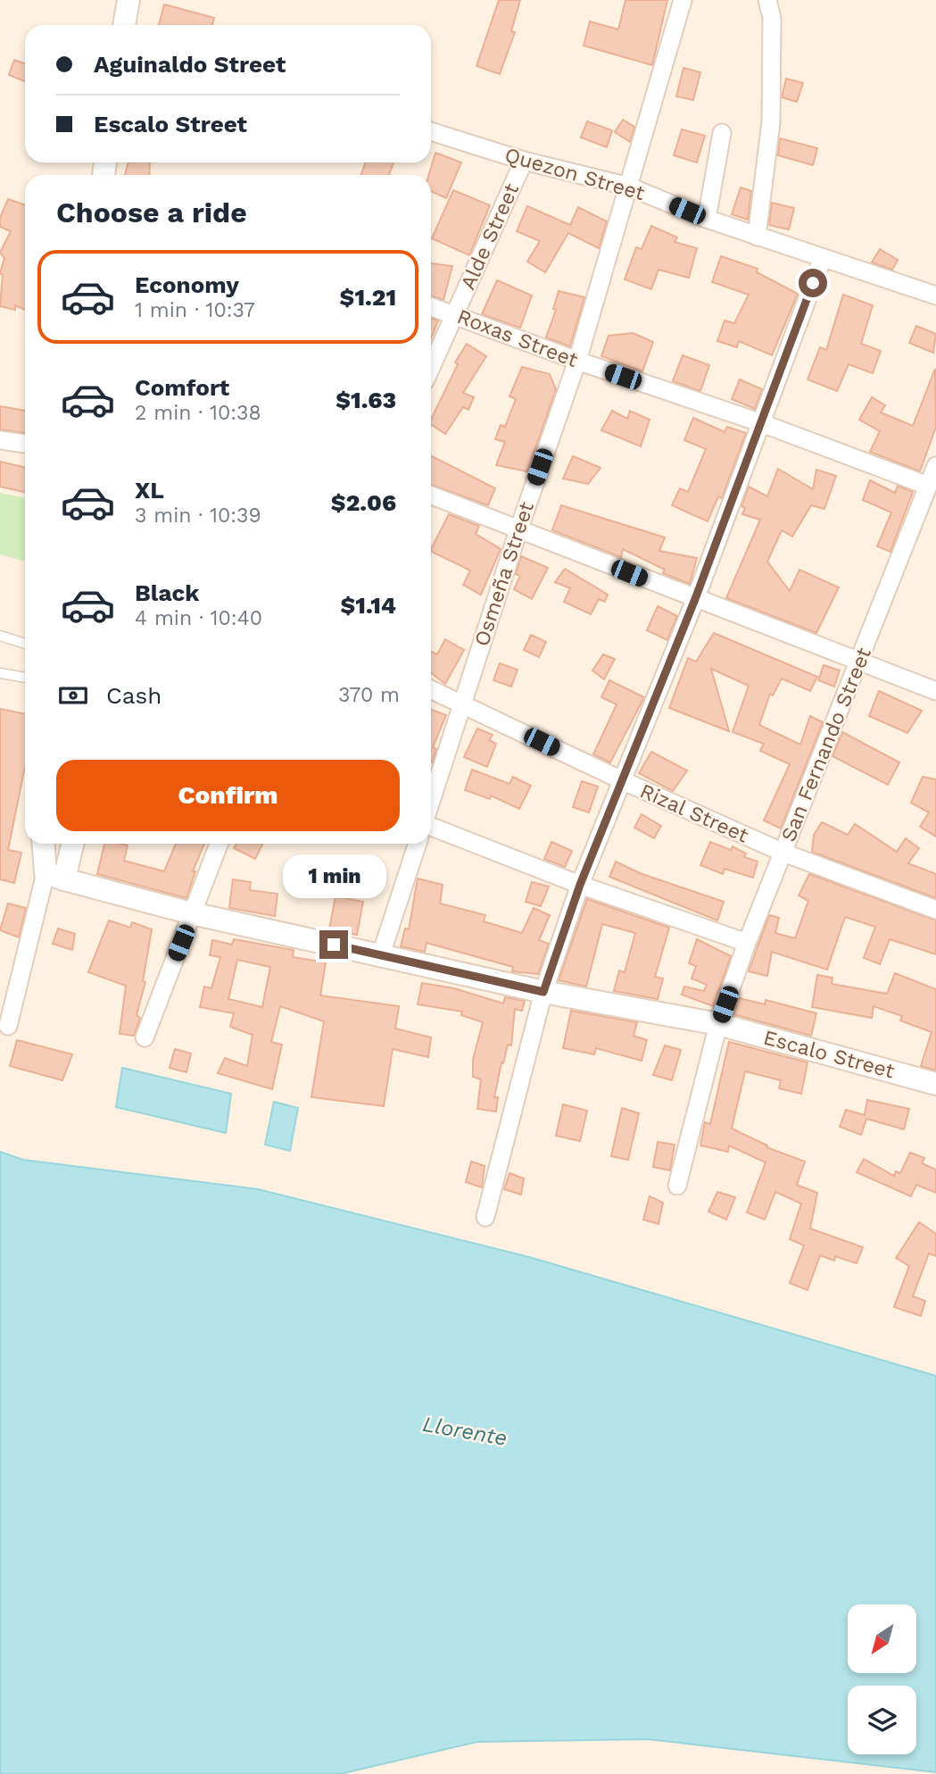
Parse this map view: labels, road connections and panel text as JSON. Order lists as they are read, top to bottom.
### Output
{
  "streets": {
    "street": [
      "Quezon Street",
      "Alde Street",
      "Roxas Street",
      "Osmeña Street",
      "San Fernando Street",
      "Rizal Street",
      "Escalo Street"
    ]
  },
  "crossings": [
    ["Quezon Street", "Alde Street"],
    ["Quezon Street", "Osmeña Street"],
    ["Alde Street", "Roxas Street"],
    ["Roxas Street", "Osmeña Street"],
    ["Roxas Street", "San Fernando Street"],
    ["Osmeña Street", "Rizal Street"],
    ["San Fernando Street", "Rizal Street"],
    ["San Fernando Street", "Escalo Street"]
  ],
  "water": ["Llorente"],
  "north": "bottom left",
  "page": {
    "banner": ["Aguinaldo Street", "Escalo Street"],
    "heading": "Choose a ride",
    "list": [
      {
        "name": "Economy",
        "note": "1 min · 10:37",
        "value": "$1.21"
      },
      {
        "name": "Comfort",
        "note": "2 min · 10:38",
        "value": "$1.63"
      },
      {
        "name": "XL",
        "note": "3 min · 10:39",
        "value": "$2.06"
      },
      {
        "name": "Black",
        "note": "4 min · 10:40",
        "value": "$1.14"
      }
    ],
    "pay": ["Cash", "370 m"],
    "buttons": "Confirm",
    "bubble": "1 min"
  }
}
